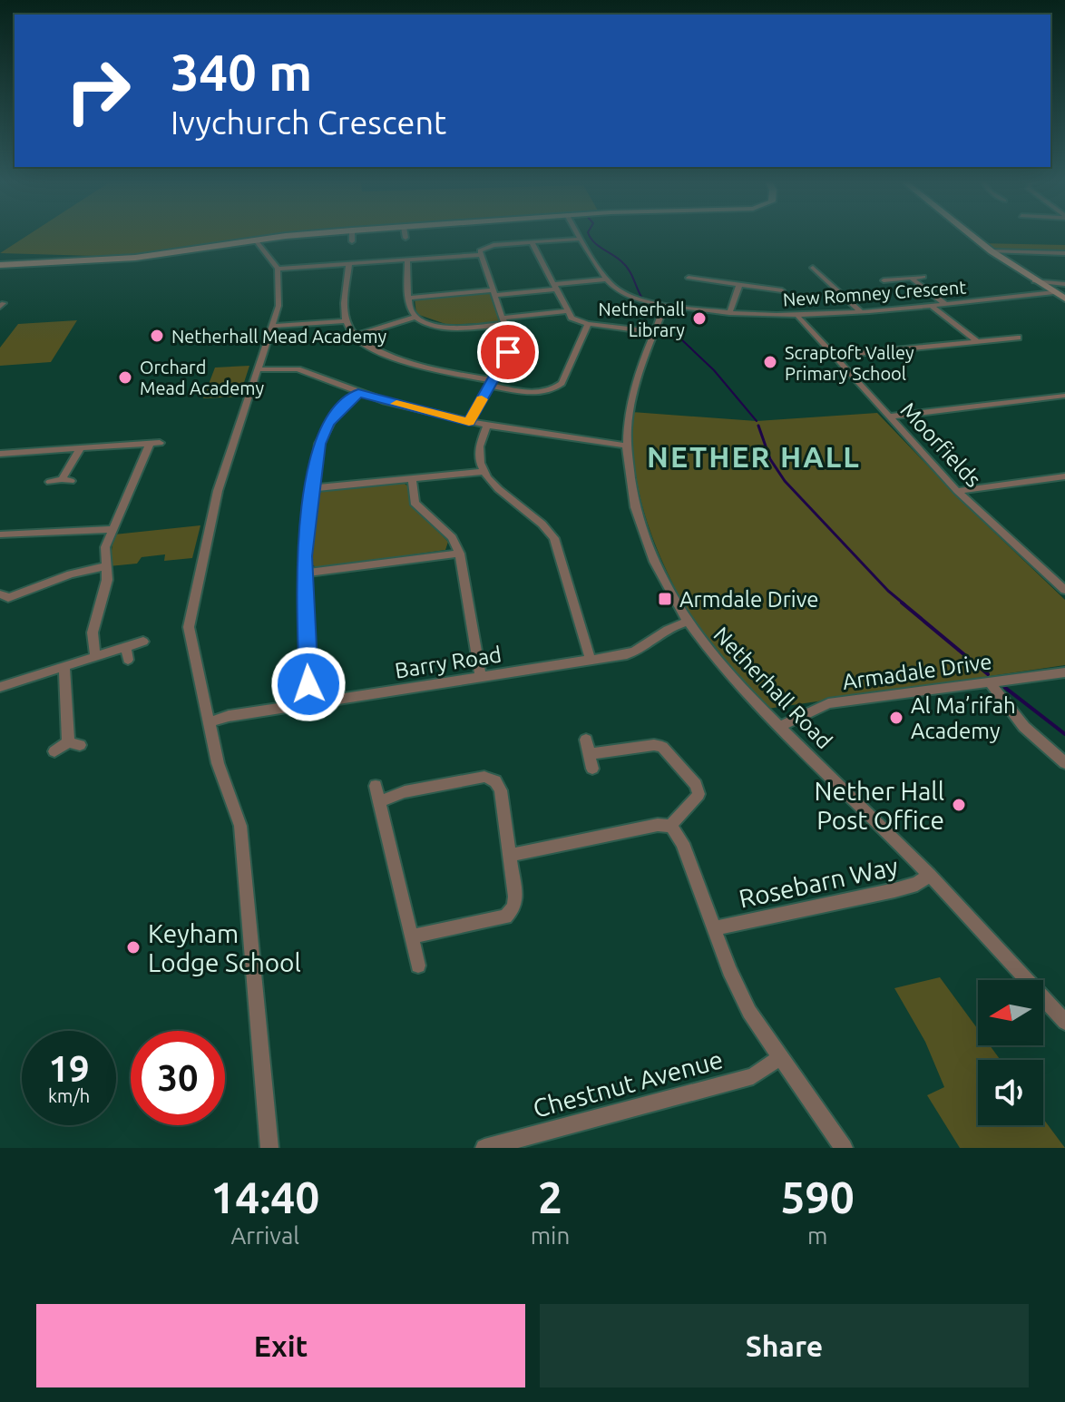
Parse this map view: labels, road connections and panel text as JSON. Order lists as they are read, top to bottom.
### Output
{
  "streets": {
    "street": [
      "New Romney Crescent",
      "Moorfields",
      "Barry Road",
      "Armadale Drive",
      "Netherhall Road",
      "Rosebarn Way",
      "Chestnut Avenue"
    ]
  },
  "crossings": [
    ["New Romney Crescent", "Moorfields"],
    ["New Romney Crescent", "Netherhall Road"],
    ["Barry Road", "Netherhall Road"],
    ["Armadale Drive", "Netherhall Road"],
    ["Netherhall Road", "Rosebarn Way"]
  ],
  "districts": ["NETHER HALL"],
  "places": {
    "other": [
      "Netherhall Library",
      "Netherhall Mead Academy",
      "Scraptoft Valley Primary School",
      "Orchard Mead Academy",
      "Al Ma’rifah Academy",
      "Nether Hall Post Office",
      "Keyham Lodge School"
    ],
    "transit": ["Armdale Drive"]
  },
  "north": "left",
  "page": {
    "turn": ["340 m", "Ivychurch Crescent"],
    "speed": "19 km/h",
    "limit": "30",
    "eta": [
      "14:40",
      "Arrival",
      "2",
      "min",
      "590",
      "m"
    ],
    "buttons": ["Exit", "Share"]
  }
}
